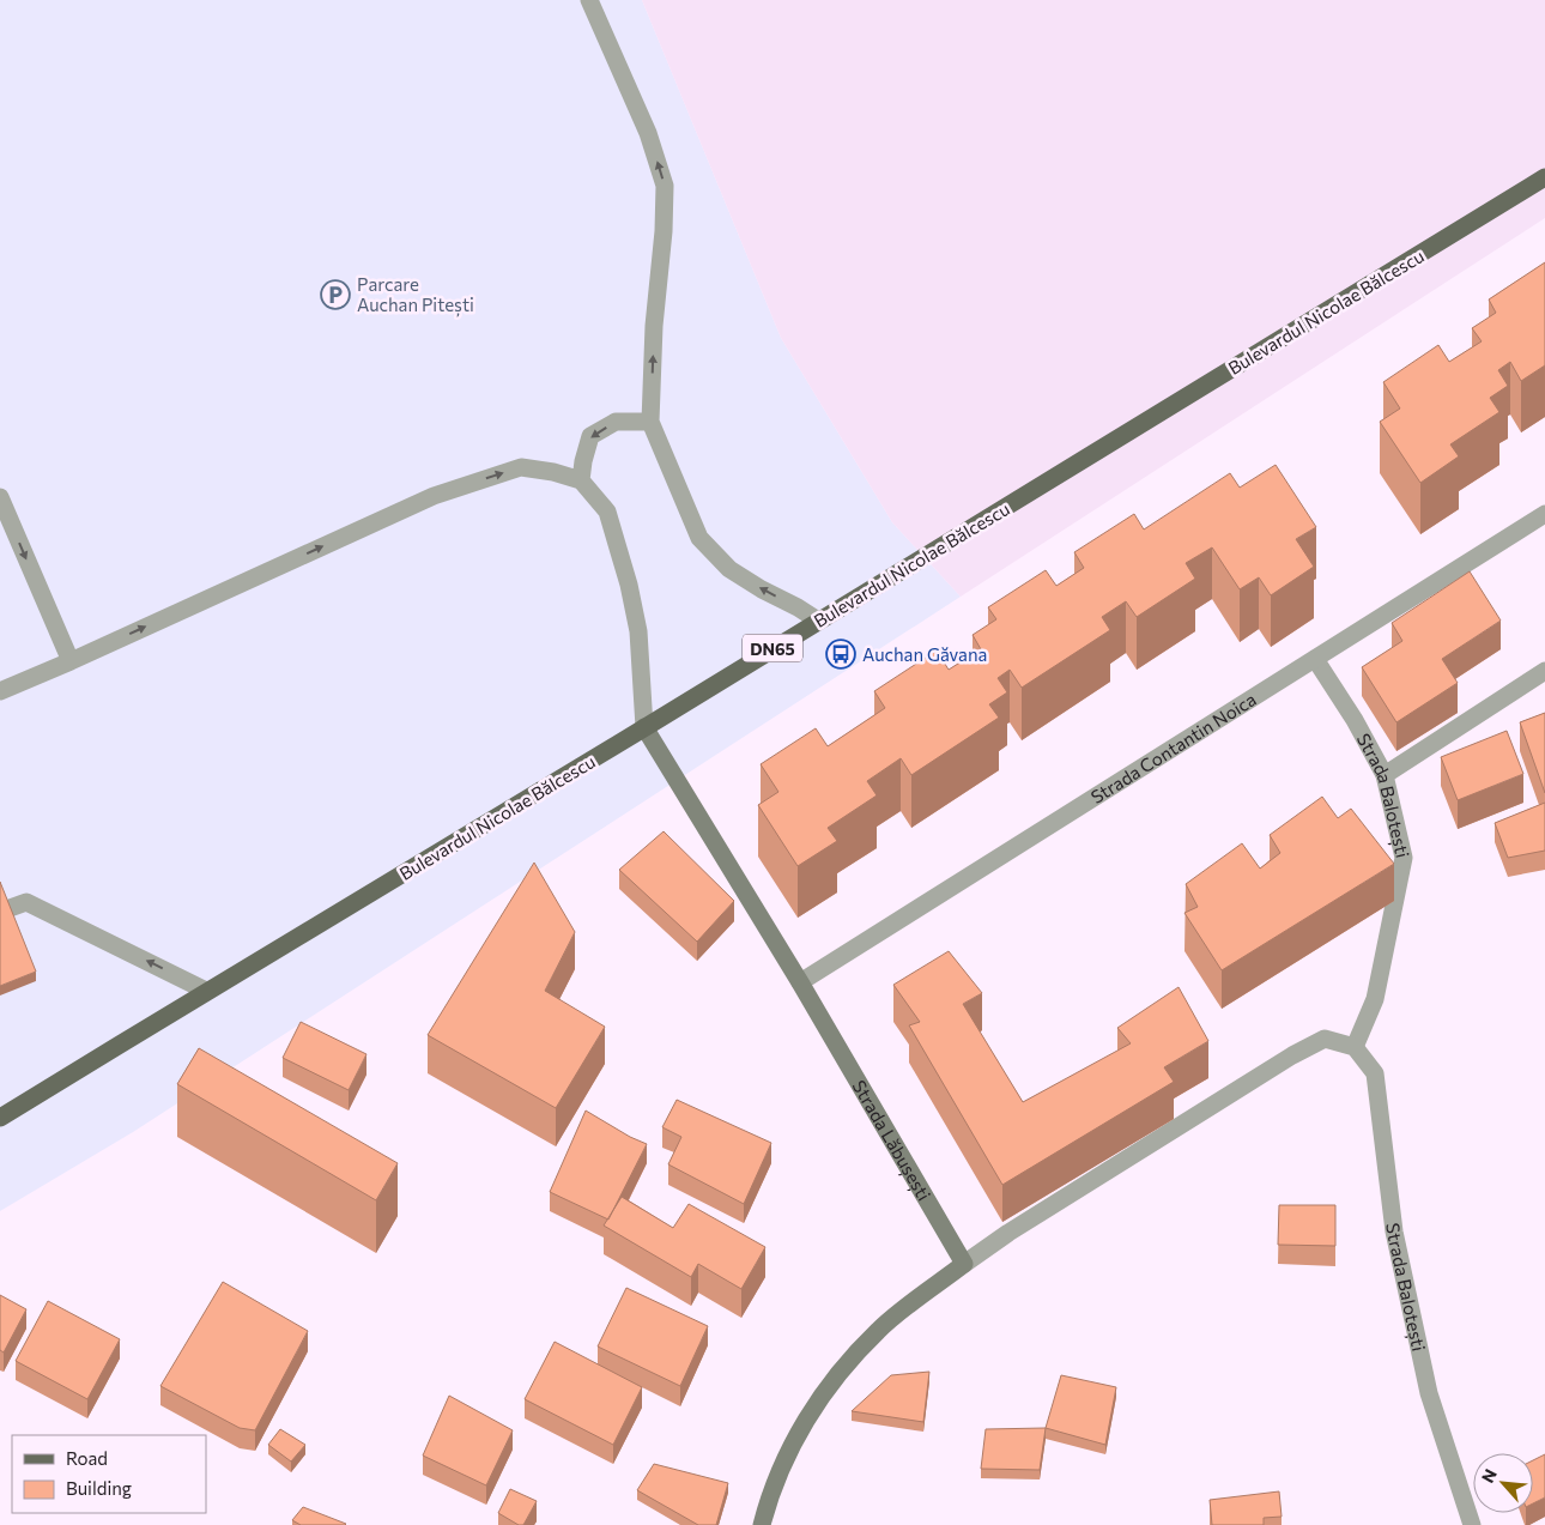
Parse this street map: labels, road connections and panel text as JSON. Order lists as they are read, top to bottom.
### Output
{
  "streets": {
    "main road": ["Bulevardul Nicolae Bălcescu", "DN65"],
    "street": ["Strada Contantin Noica", "Strada Balotești", "Strada Lăbușești"]
  },
  "crossings": [
    ["Bulevardul Nicolae Bălcescu", "Strada Lăbușești"],
    ["Strada Contantin Noica", "Strada Balotești"],
    ["Strada Contantin Noica", "Strada Lăbușești"]
  ],
  "places": {
    "parking": ["Parcare Auchan Pitești"],
    "bus stop": ["Auchan Găvana"]
  },
  "legend": ["Road", "Building"],
  "north": "top left"
}
